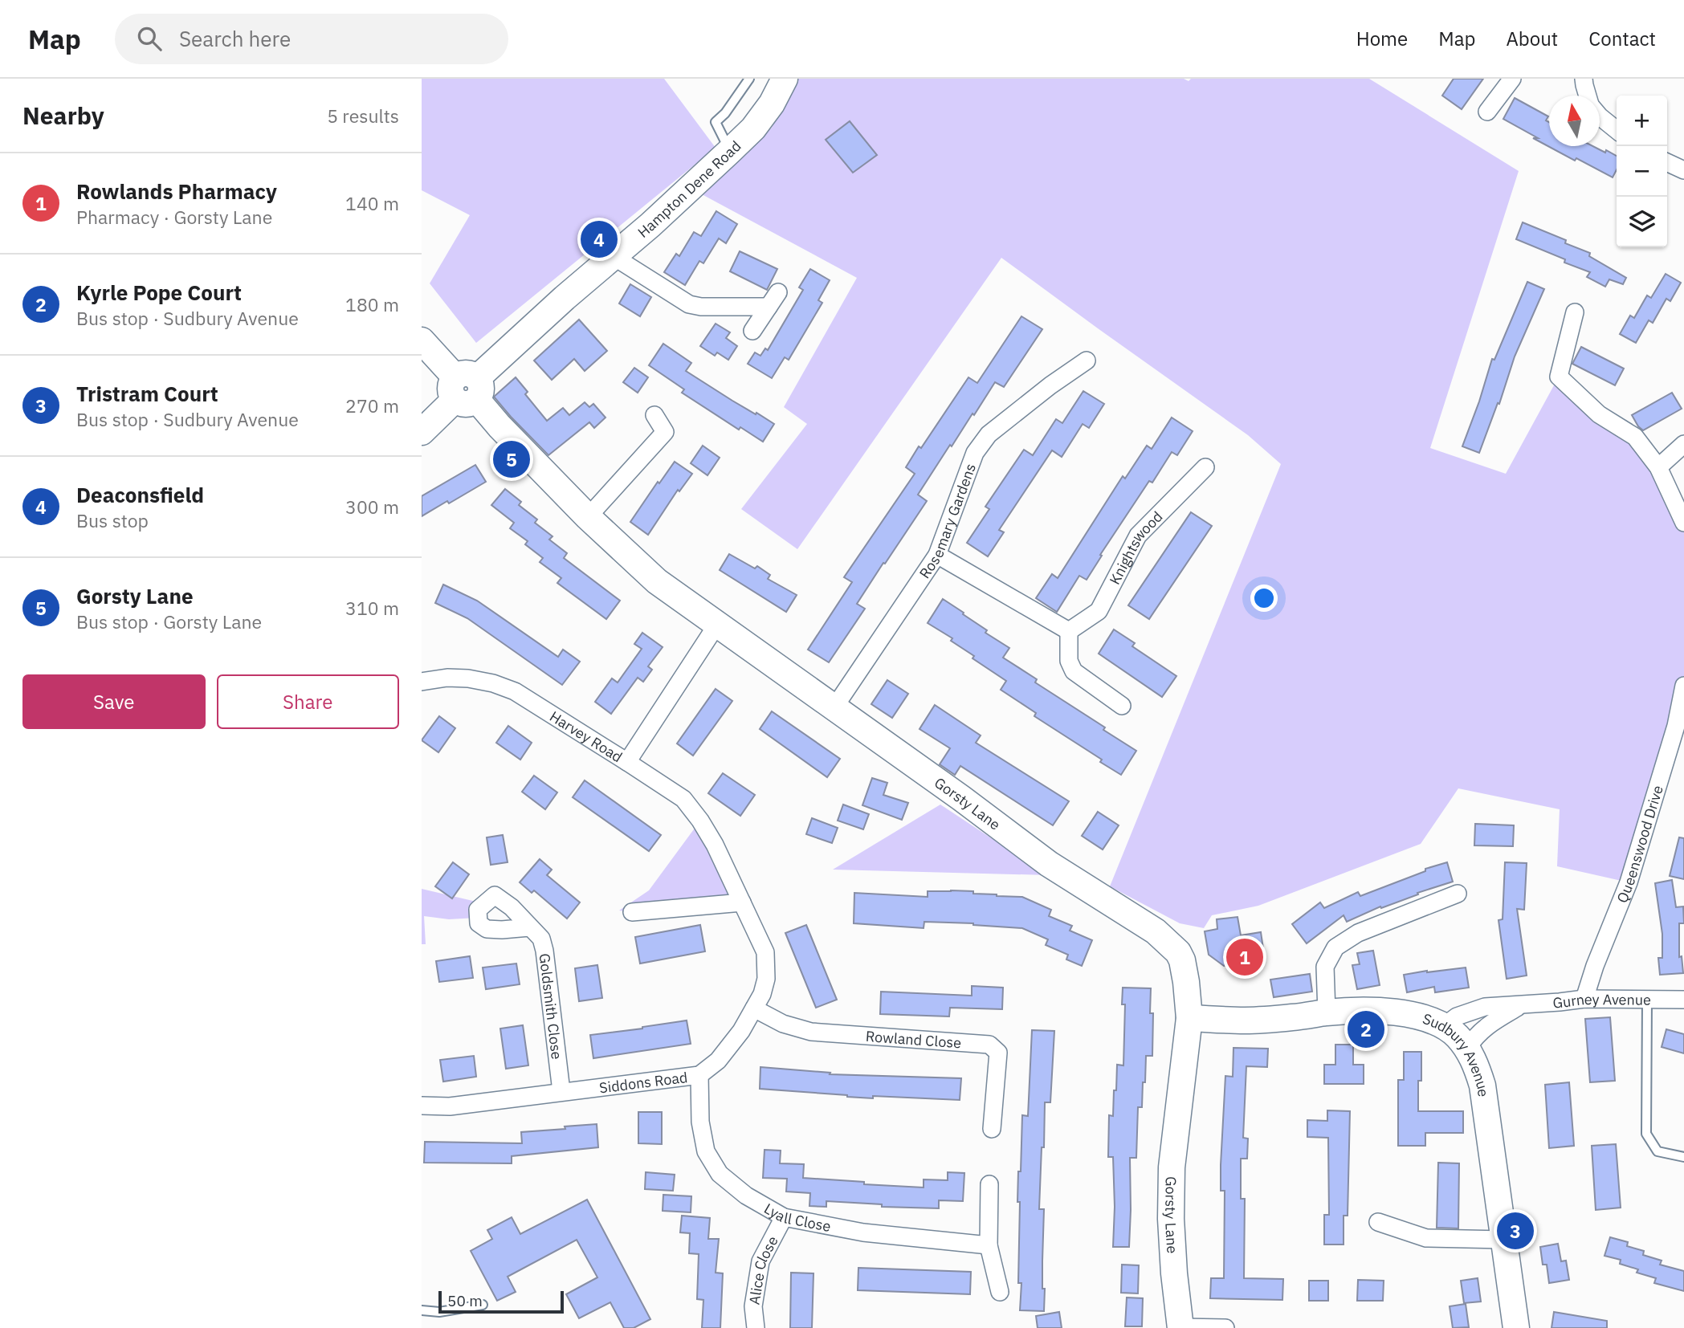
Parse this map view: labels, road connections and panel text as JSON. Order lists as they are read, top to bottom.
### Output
{
  "streets": {
    "street": [
      "Hampton Dene Road",
      "Rosemary Gardens",
      "Knightswood",
      "Harvey Road",
      "Gorsty Lane",
      "Queenswood Drive",
      "Gurney Avenue",
      "Goldsmith Close",
      "Rowland Close",
      "Sudbury Avenue",
      "Siddons Road",
      "Lyall Close",
      "Alice Close"
    ]
  },
  "crossings": [
    ["Hampton Dene Road", "Gorsty Lane"],
    ["Rosemary Gardens", "Gorsty Lane"],
    ["Harvey Road", "Gorsty Lane"],
    ["Harvey Road", "Siddons Road"],
    ["Gorsty Lane", "Sudbury Avenue"],
    ["Queenswood Drive", "Gurney Avenue"],
    ["Gurney Avenue", "Sudbury Avenue"],
    ["Goldsmith Close", "Siddons Road"],
    ["Rowland Close", "Siddons Road"],
    ["Siddons Road", "Lyall Close"],
    ["Lyall Close", "Alice Close"]
  ],
  "scale_bar": "50 m",
  "north": "top",
  "page": {
    "header": "Map",
    "search": "Search here",
    "nav": [
      "Home",
      "Map",
      "About",
      "Contact"
    ],
    "heading": ["Nearby", "5 results"],
    "map_buttons": ["+", "−"],
    "list": [
      {
        "mark": "1",
        "name": "Rowlands Pharmacy",
        "note": "Pharmacy · Gorsty Lane",
        "value": "140 m"
      },
      {
        "mark": "2",
        "name": "Kyrle Pope Court",
        "note": "Bus stop · Sudbury Avenue",
        "value": "180 m"
      },
      {
        "mark": "3",
        "name": "Tristram Court",
        "note": "Bus stop · Sudbury Avenue",
        "value": "270 m"
      },
      {
        "mark": "4",
        "name": "Deaconsfield",
        "note": "Bus stop",
        "value": "300 m"
      },
      {
        "mark": "5",
        "name": "Gorsty Lane",
        "note": "Bus stop · Gorsty Lane",
        "value": "310 m"
      }
    ],
    "pins": [
      "4",
      "5",
      "1",
      "2",
      "3"
    ],
    "buttons": ["Save", "Share"],
    "scale": "50 m"
  }
}
